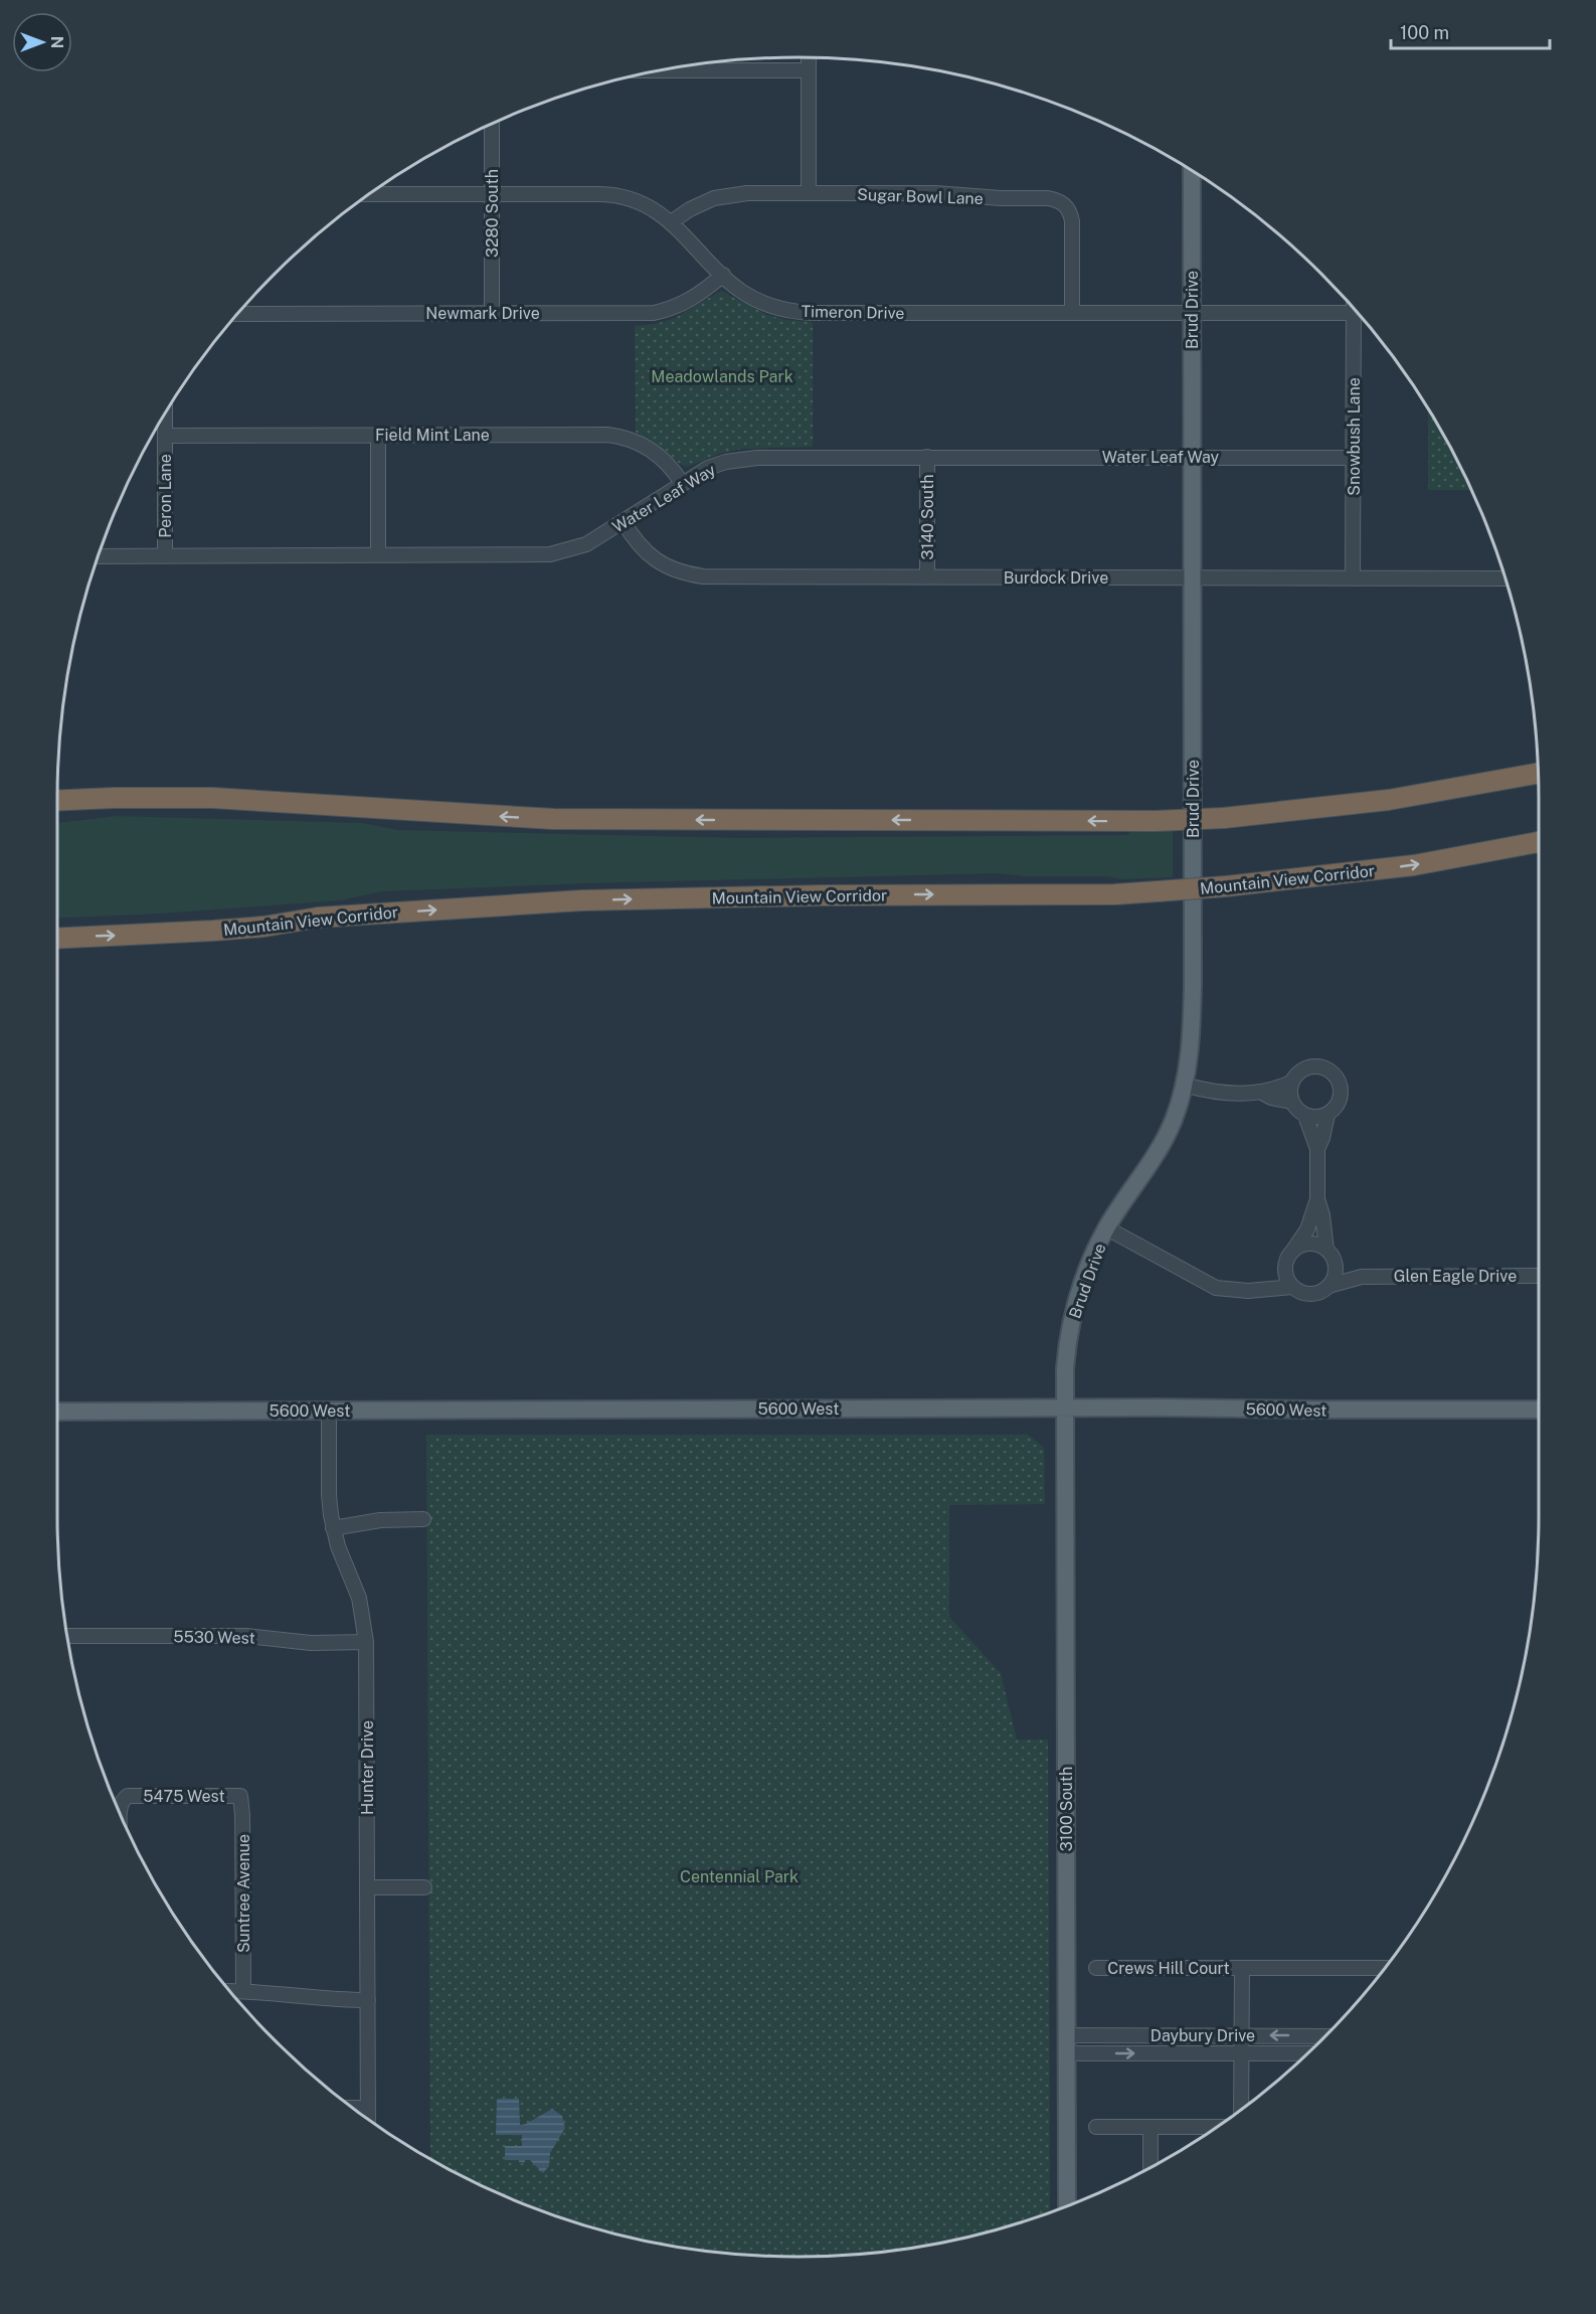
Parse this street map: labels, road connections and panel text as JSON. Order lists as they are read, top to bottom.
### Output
{
  "streets": {
    "highway": ["Mountain View Corridor"],
    "main road": ["Brud Drive", "5600 West", "3100 South"],
    "street": [
      "Sugar Bowl Lane",
      "3280 South",
      "Timeron Drive",
      "Newmark Drive",
      "Field Mint Lane",
      "Snowbush Lane",
      "Water Leaf Way",
      "Peron Lane",
      "3140 South",
      "Burdock Drive",
      "Glen Eagle Drive",
      "5530 West",
      "Hunter Drive",
      "5475 West",
      "Suntree Avenue",
      "Crews Hill Court",
      "Daybury Drive"
    ]
  },
  "crossings": [
    ["Sugar Bowl Lane", "Timeron Drive"],
    ["3280 South", "Timeron Drive"],
    ["3280 South", "Newmark Drive"],
    ["Brud Drive", "Timeron Drive"],
    ["Brud Drive", "Water Leaf Way"],
    ["Brud Drive", "Burdock Drive"],
    ["Brud Drive", "5600 West"],
    ["Brud Drive", "3100 South"],
    ["Timeron Drive", "Newmark Drive"],
    ["Timeron Drive", "Snowbush Lane"],
    ["Field Mint Lane", "Water Leaf Way"],
    ["Field Mint Lane", "Peron Lane"],
    ["Snowbush Lane", "Water Leaf Way"],
    ["Snowbush Lane", "Burdock Drive"],
    ["Water Leaf Way", "Peron Lane"],
    ["Water Leaf Way", "3140 South"],
    ["Water Leaf Way", "Burdock Drive"],
    ["3140 South", "Burdock Drive"],
    ["5600 West", "Hunter Drive"],
    ["5600 West", "3100 South"],
    ["5530 West", "Hunter Drive"],
    ["5475 West", "Suntree Avenue"],
    ["3100 South", "Daybury Drive"]
  ],
  "parks": ["Meadowlands Park", "Centennial Park"],
  "scale_bar": "100 m",
  "north": "right"
}
